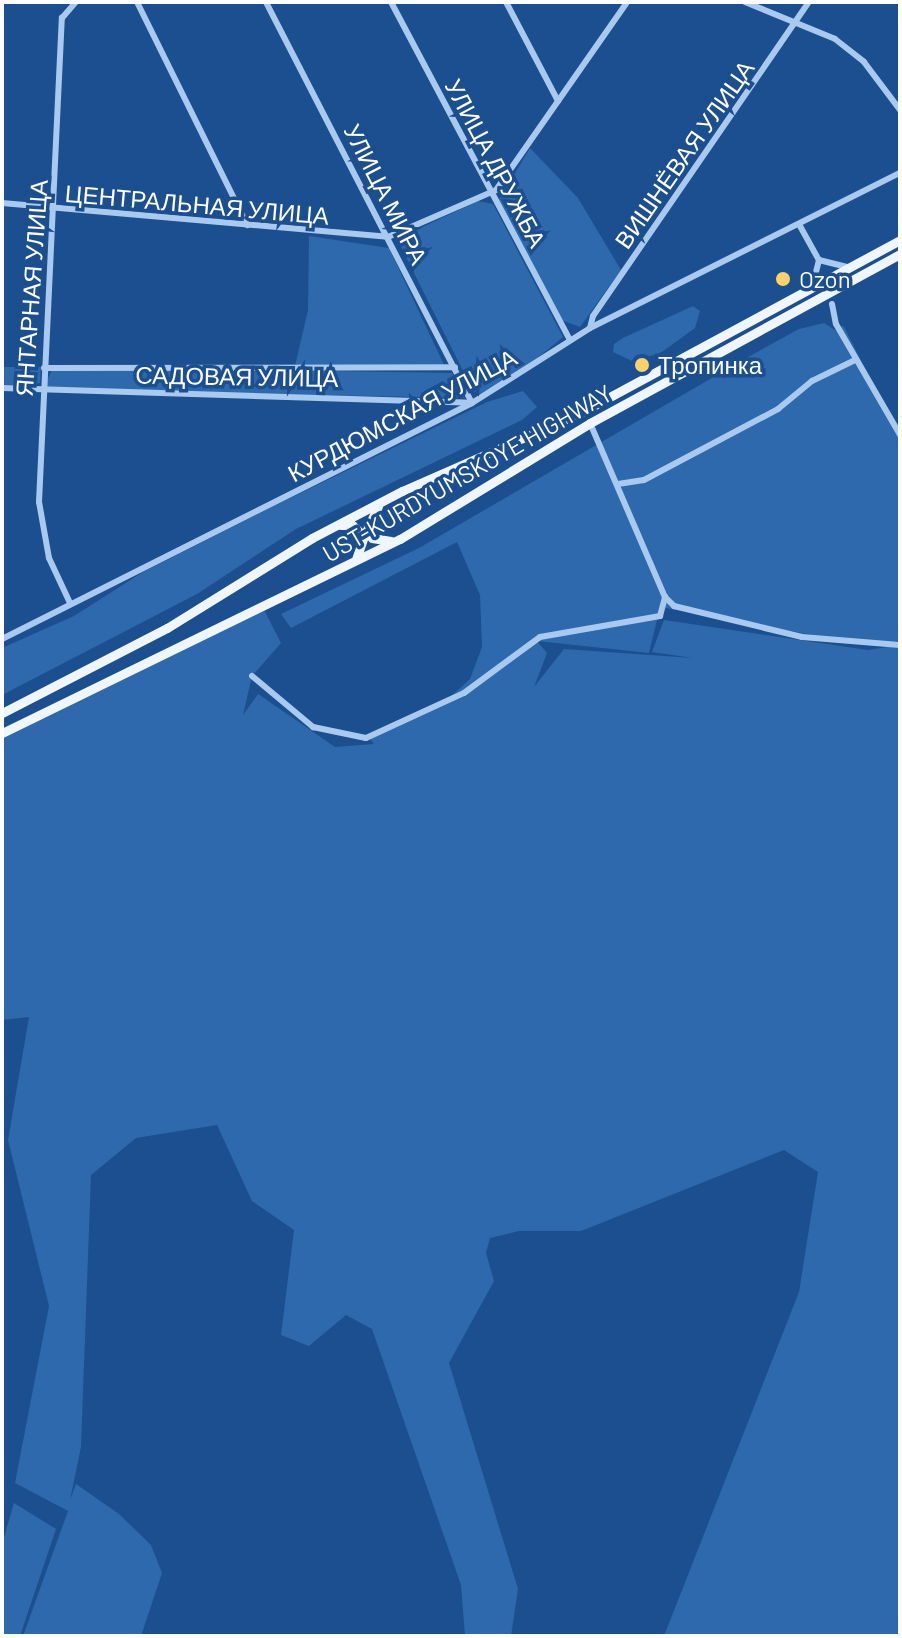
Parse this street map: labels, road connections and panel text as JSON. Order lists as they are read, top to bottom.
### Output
{
  "streets": {
    "main road": ["UST-KURDYUMSKOYE HIGHWAY"],
    "street": [
      "ВИШНЁВАЯ УЛИЦА",
      "УЛИЦА ДРУЖБА",
      "УЛИЦА МИРА",
      "ЦЕНТРАЛЬНАЯ УЛИЦА",
      "ЯНТАРНАЯ УЛИЦА",
      "САДОВАЯ УЛИЦА",
      "КУРДЮМСКАЯ УЛИЦА"
    ]
  },
  "crossings": [
    ["ВИШНЁВАЯ УЛИЦА", "КУРДЮМСКАЯ УЛИЦА"],
    ["УЛИЦА ДРУЖБА", "КУРДЮМСКАЯ УЛИЦА"],
    ["УЛИЦА МИРА", "ЦЕНТРАЛЬНАЯ УЛИЦА"],
    ["УЛИЦА МИРА", "САДОВАЯ УЛИЦА"],
    ["УЛИЦА МИРА", "КУРДЮМСКАЯ УЛИЦА"],
    ["ЦЕНТРАЛЬНАЯ УЛИЦА", "ЯНТАРНАЯ УЛИЦА"],
    ["ЯНТАРНАЯ УЛИЦА", "САДОВАЯ УЛИЦА"],
    ["ЯНТАРНАЯ УЛИЦА", "КУРДЮМСКАЯ УЛИЦА"],
    ["САДОВАЯ УЛИЦА", "КУРДЮМСКАЯ УЛИЦА"]
  ],
  "places": ["Ozon", "Тропинка"]
}
